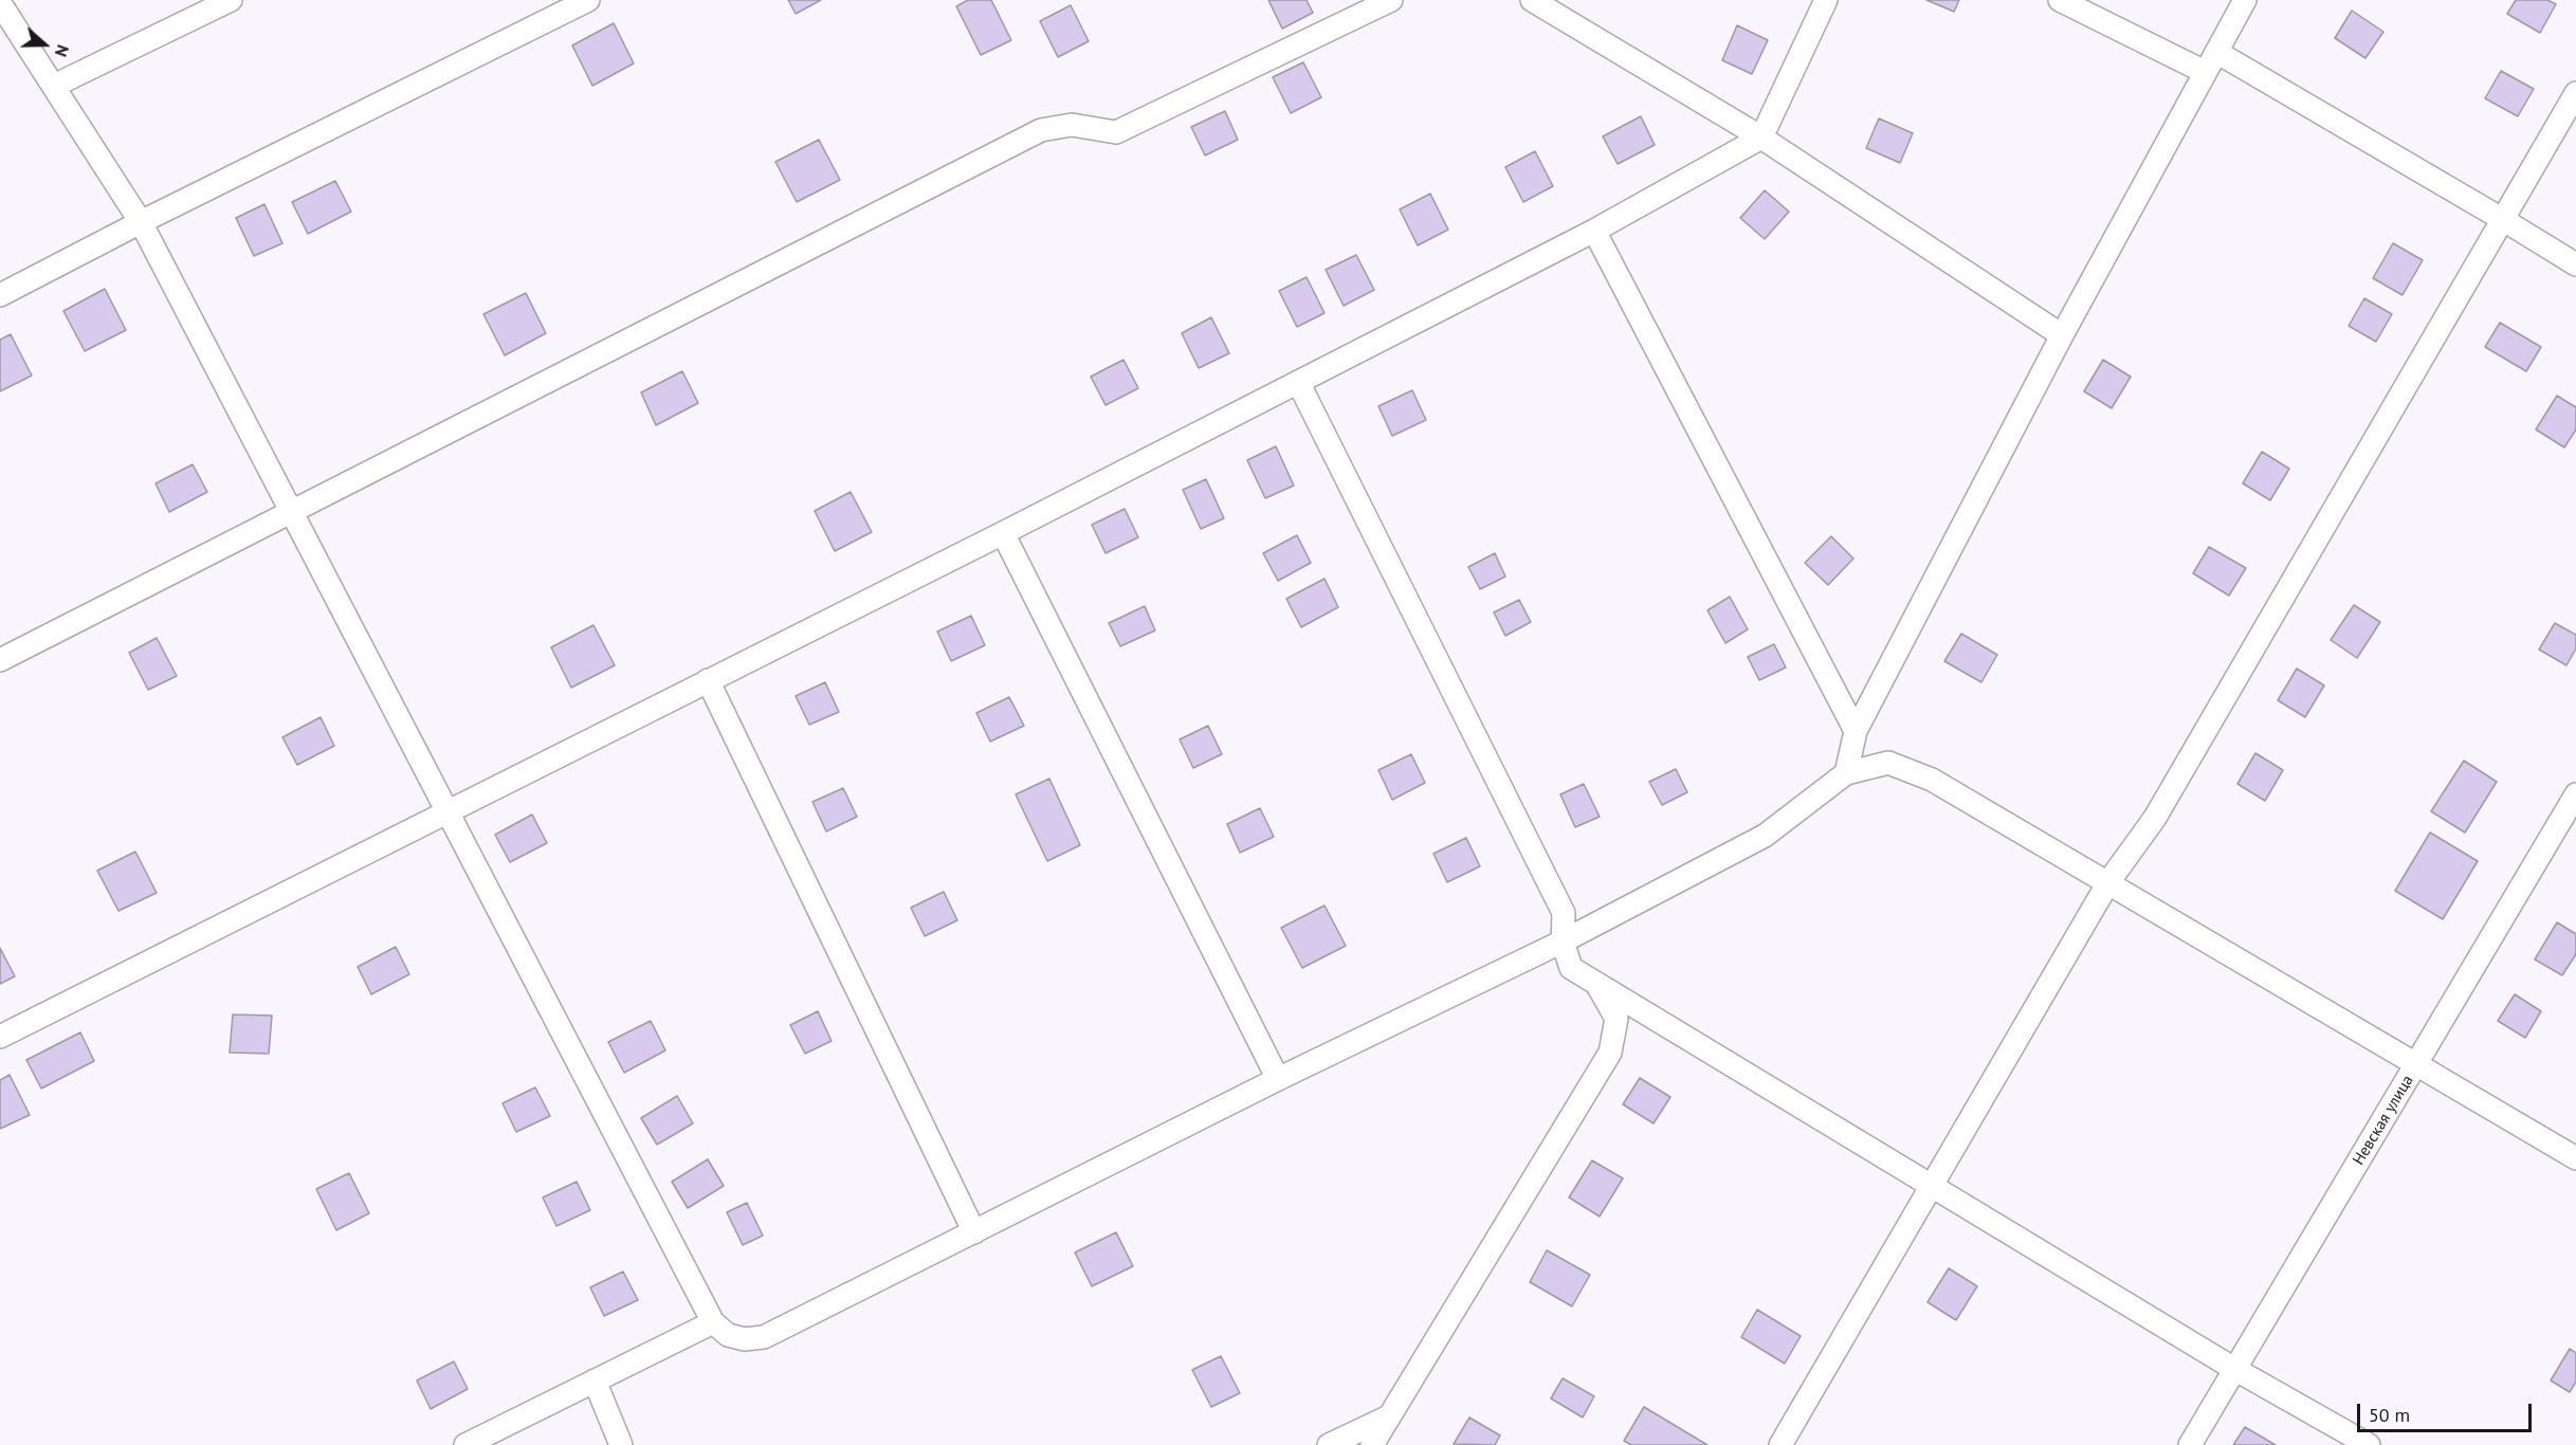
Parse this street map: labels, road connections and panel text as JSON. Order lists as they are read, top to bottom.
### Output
{
  "streets": {
    "street": ["Невская улица"]
  },
  "scale_bar": "50 m",
  "north": "right"
}
